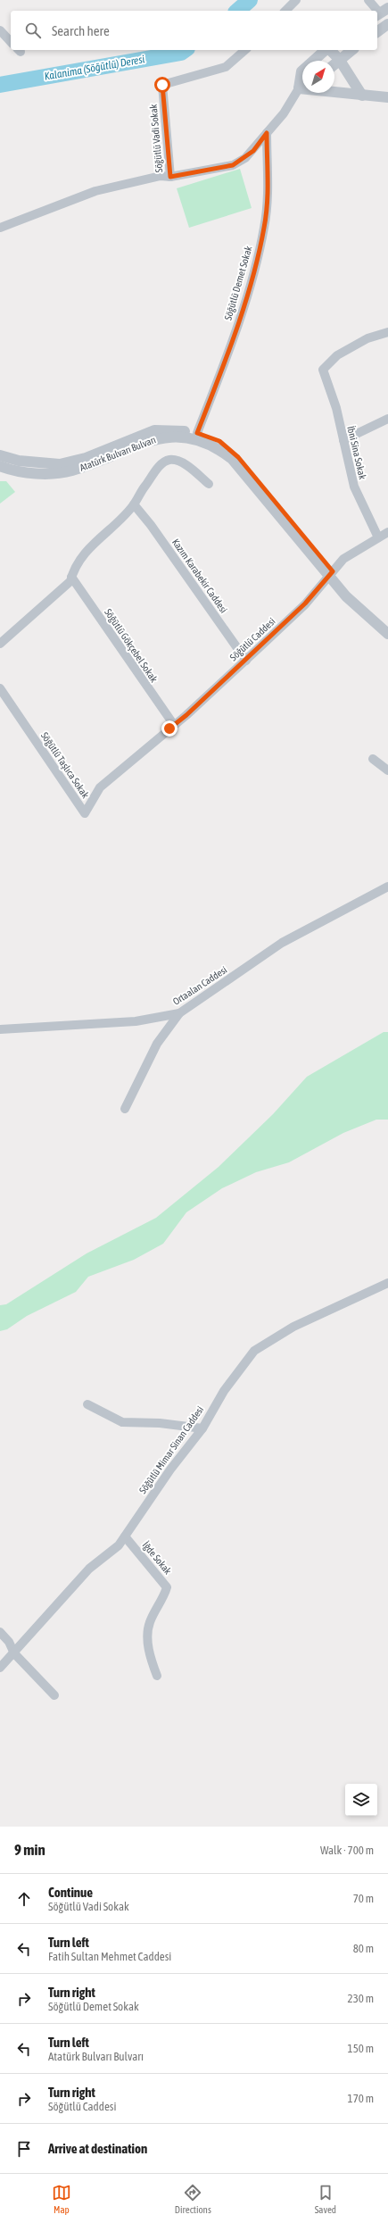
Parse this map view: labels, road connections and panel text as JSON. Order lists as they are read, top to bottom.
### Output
{
  "streets": {
    "street": [
      "Söğütlü Vadi Sokak",
      "Söğütlü Demet Sokak",
      "İbni Sina Sokak",
      "Atatürk Bulvarı Bulvarı",
      "Kazım Karabekir Caddesi",
      "Söğütlü Caddesi",
      "Söğütlü Gökçebel Sokak",
      "Söğütlü Taşlıca Sokak",
      "Ortaalan Caddesi",
      "Söğütlü Mimar Sinan Caddesi",
      "İğde Sokak"
    ]
  },
  "crossings": [
    ["Söğütlü Demet Sokak", "Atatürk Bulvarı Bulvarı"],
    ["İbni Sina Sokak", "Söğütlü Caddesi"],
    ["Atatürk Bulvarı Bulvarı", "Söğütlü Caddesi"],
    ["Kazım Karabekir Caddesi", "Söğütlü Caddesi"],
    ["Söğütlü Caddesi", "Söğütlü Gökçebel Sokak"],
    ["Söğütlü Caddesi", "Söğütlü Taşlıca Sokak"],
    ["Söğütlü Mimar Sinan Caddesi", "İğde Sokak"]
  ],
  "water": ["Kalanima (Söğütlü) Deresi"],
  "north": "top right",
  "page": {
    "search": "Search here",
    "heading": ["9 min", "Walk · 700 m"],
    "list": [
      ["Continue", "Söğütlü Vadi Sokak", "70 m"],
      ["Turn left", "Fatih Sultan Mehmet Caddesi", "80 m"],
      ["Turn right", "Söğütlü Demet Sokak", "230 m"],
      ["Turn left", "Atatürk Bulvarı Bulvarı", "150 m"],
      ["Turn right", "Söğütlü Caddesi", "170 m"],
      "Arrive at destination"
    ],
    "nav": ["Map", "Directions", "Saved"]
  }
}
